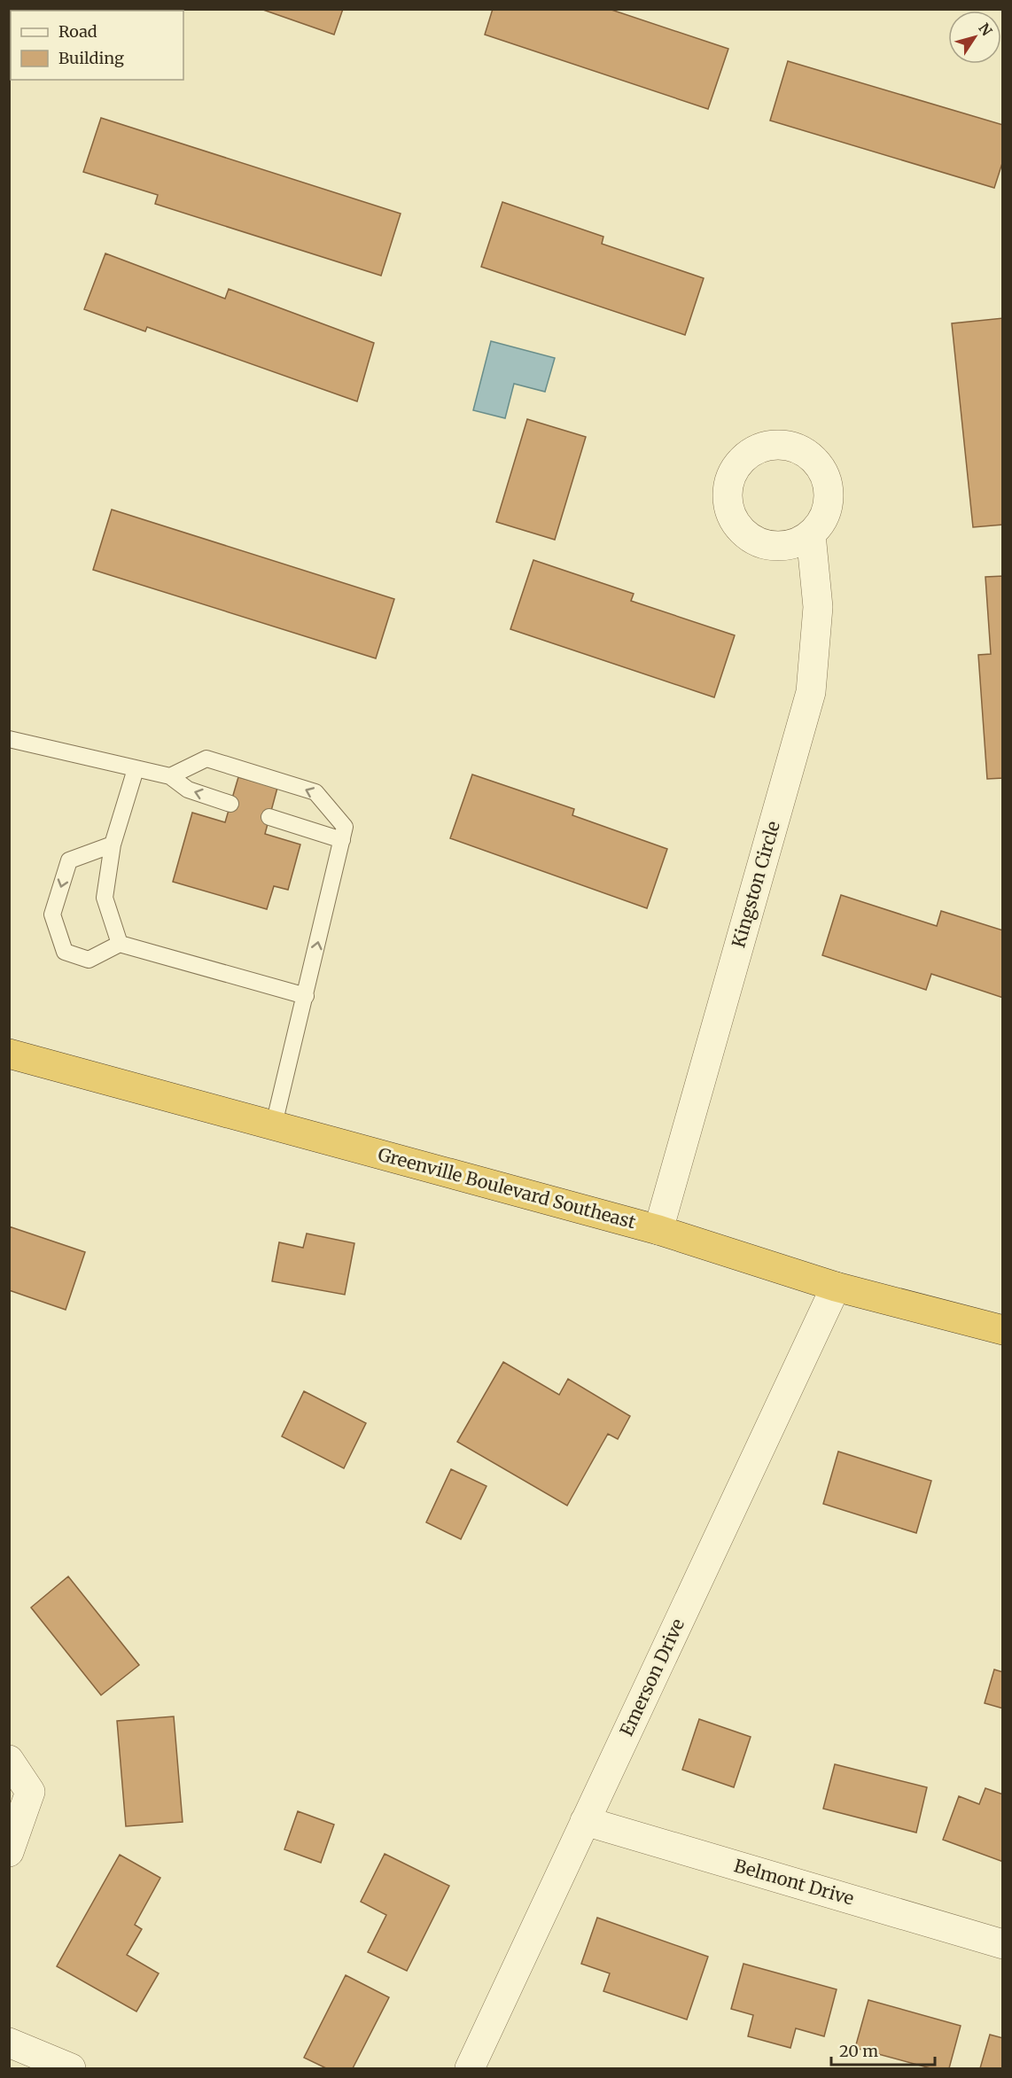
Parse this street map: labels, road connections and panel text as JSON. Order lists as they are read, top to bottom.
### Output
{
  "streets": {
    "highway": ["Greenville Boulevard Southeast"],
    "street": ["Kingston Circle", "Emerson Drive", "Belmont Drive"]
  },
  "crossings": [
    ["Kingston Circle", "Greenville Boulevard Southeast"],
    ["Greenville Boulevard Southeast", "Emerson Drive"],
    ["Emerson Drive", "Belmont Drive"]
  ],
  "legend": ["Road", "Building"],
  "scale_bar": "20 m",
  "north": "top right"
}
